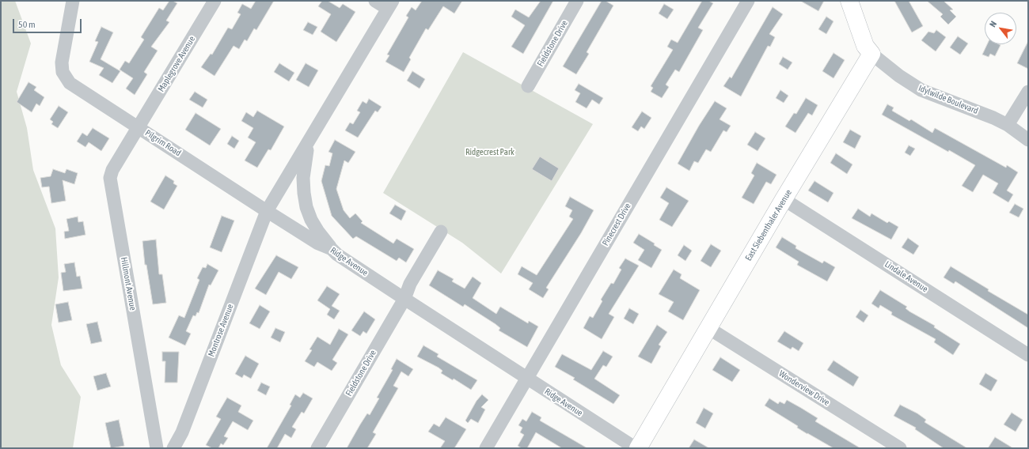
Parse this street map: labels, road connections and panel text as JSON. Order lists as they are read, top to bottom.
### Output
{
  "streets": {
    "main road": ["East Siebenthaler Avenue"],
    "street": [
      "Fieldstone Drive",
      "Maplegrove Avenue",
      "Idylwilde Boulevard",
      "Pilgrim Road",
      "Pinecrest Drive",
      "Ridge Avenue",
      "Lindale Avenue",
      "Hillmont Avenue",
      "Montrose Avenue",
      "Wonderview Drive"
    ]
  },
  "crossings": [
    ["Fieldstone Drive", "Ridge Avenue"],
    ["Maplegrove Avenue", "Pilgrim Road"],
    ["Maplegrove Avenue", "Hillmont Avenue"],
    ["Idylwilde Boulevard", "East Siebenthaler Avenue"],
    ["Pilgrim Road", "Ridge Avenue"],
    ["Pilgrim Road", "Hillmont Avenue"],
    ["Pilgrim Road", "Montrose Avenue"],
    ["Pinecrest Drive", "Ridge Avenue"],
    ["East Siebenthaler Avenue", "Ridge Avenue"],
    ["East Siebenthaler Avenue", "Lindale Avenue"],
    ["East Siebenthaler Avenue", "Wonderview Drive"],
    ["Ridge Avenue", "Montrose Avenue"]
  ],
  "parks": ["Ridgecrest Park"],
  "scale_bar": "50 m",
  "north": "top left"
}
